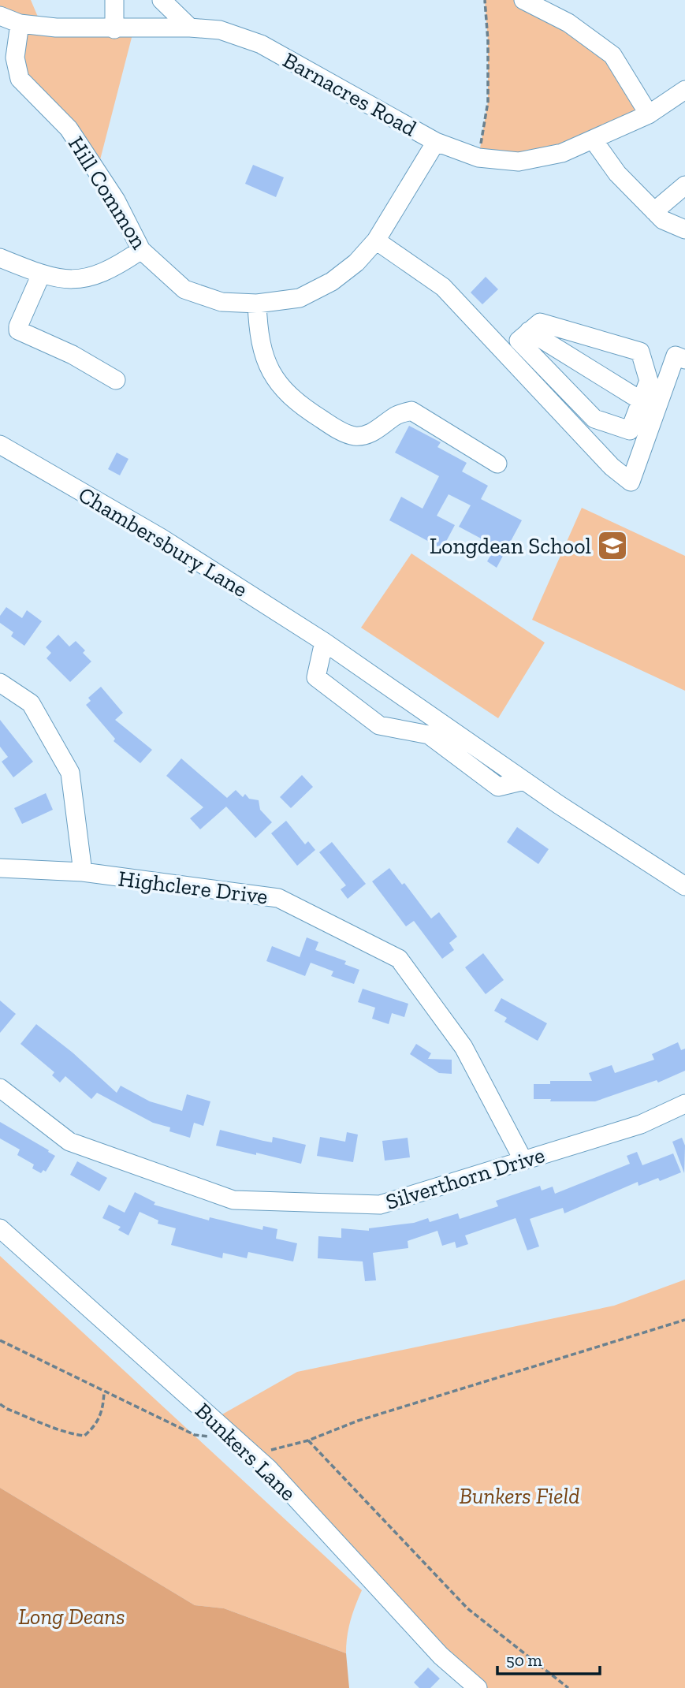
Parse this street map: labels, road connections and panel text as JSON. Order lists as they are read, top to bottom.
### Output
{
  "streets": {
    "street": [
      "Barnacres Road",
      "Hill Common",
      "Chambersbury Lane",
      "Highclere Drive",
      "Silverthorn Drive",
      "Bunkers Lane"
    ]
  },
  "crossings": [
    ["Barnacres Road", "Hill Common"],
    ["Highclere Drive", "Silverthorn Drive"]
  ],
  "parks": ["Bunkers Field", "Long Deans"],
  "places": {
    "school or university": ["Longdean School"]
  },
  "scale_bar": "50 m"
}
